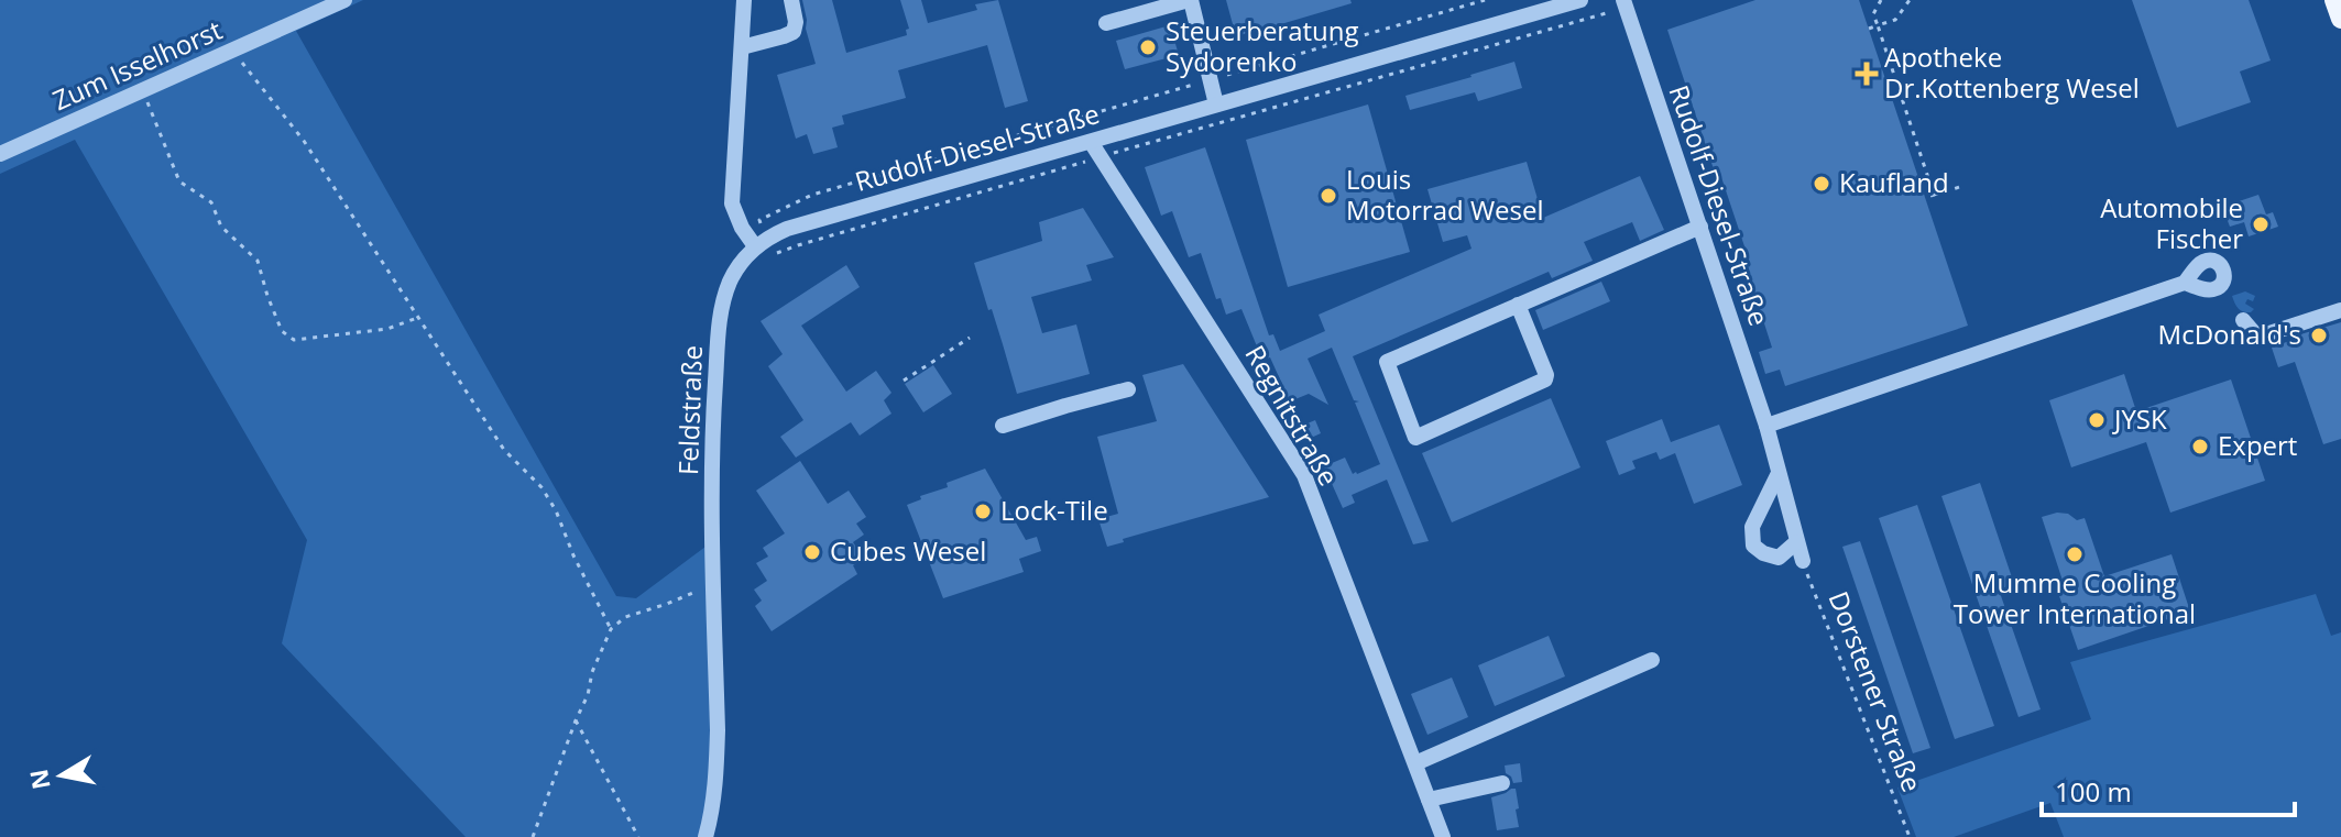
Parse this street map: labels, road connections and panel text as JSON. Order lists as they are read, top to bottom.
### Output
{
  "streets": {
    "street": [
      "Zum Isselhorst",
      "Rudolf-Diesel-Straße",
      "Feldstraße",
      "Regnitstraße"
    ],
    "path": ["Dorstener Straße"]
  },
  "crossings": [
    ["Rudolf-Diesel-Straße", "Feldstraße"],
    ["Rudolf-Diesel-Straße", "Regnitstraße"],
    ["Rudolf-Diesel-Straße", "Dorstener Straße"]
  ],
  "places": {
    "other": [
      "Steuerberatung Sydorenko",
      "Kaufland",
      "Louis Motorrad Wesel",
      "Automobile Fischer",
      "McDonald's",
      "JYSK",
      "Expert",
      "Lock-Tile",
      "Cubes Wesel",
      "Mumme Cooling Tower International"
    ],
    "health": ["Apotheke Dr.Kottenberg Wesel"]
  },
  "scale_bar": "100 m",
  "north": "left"
}
